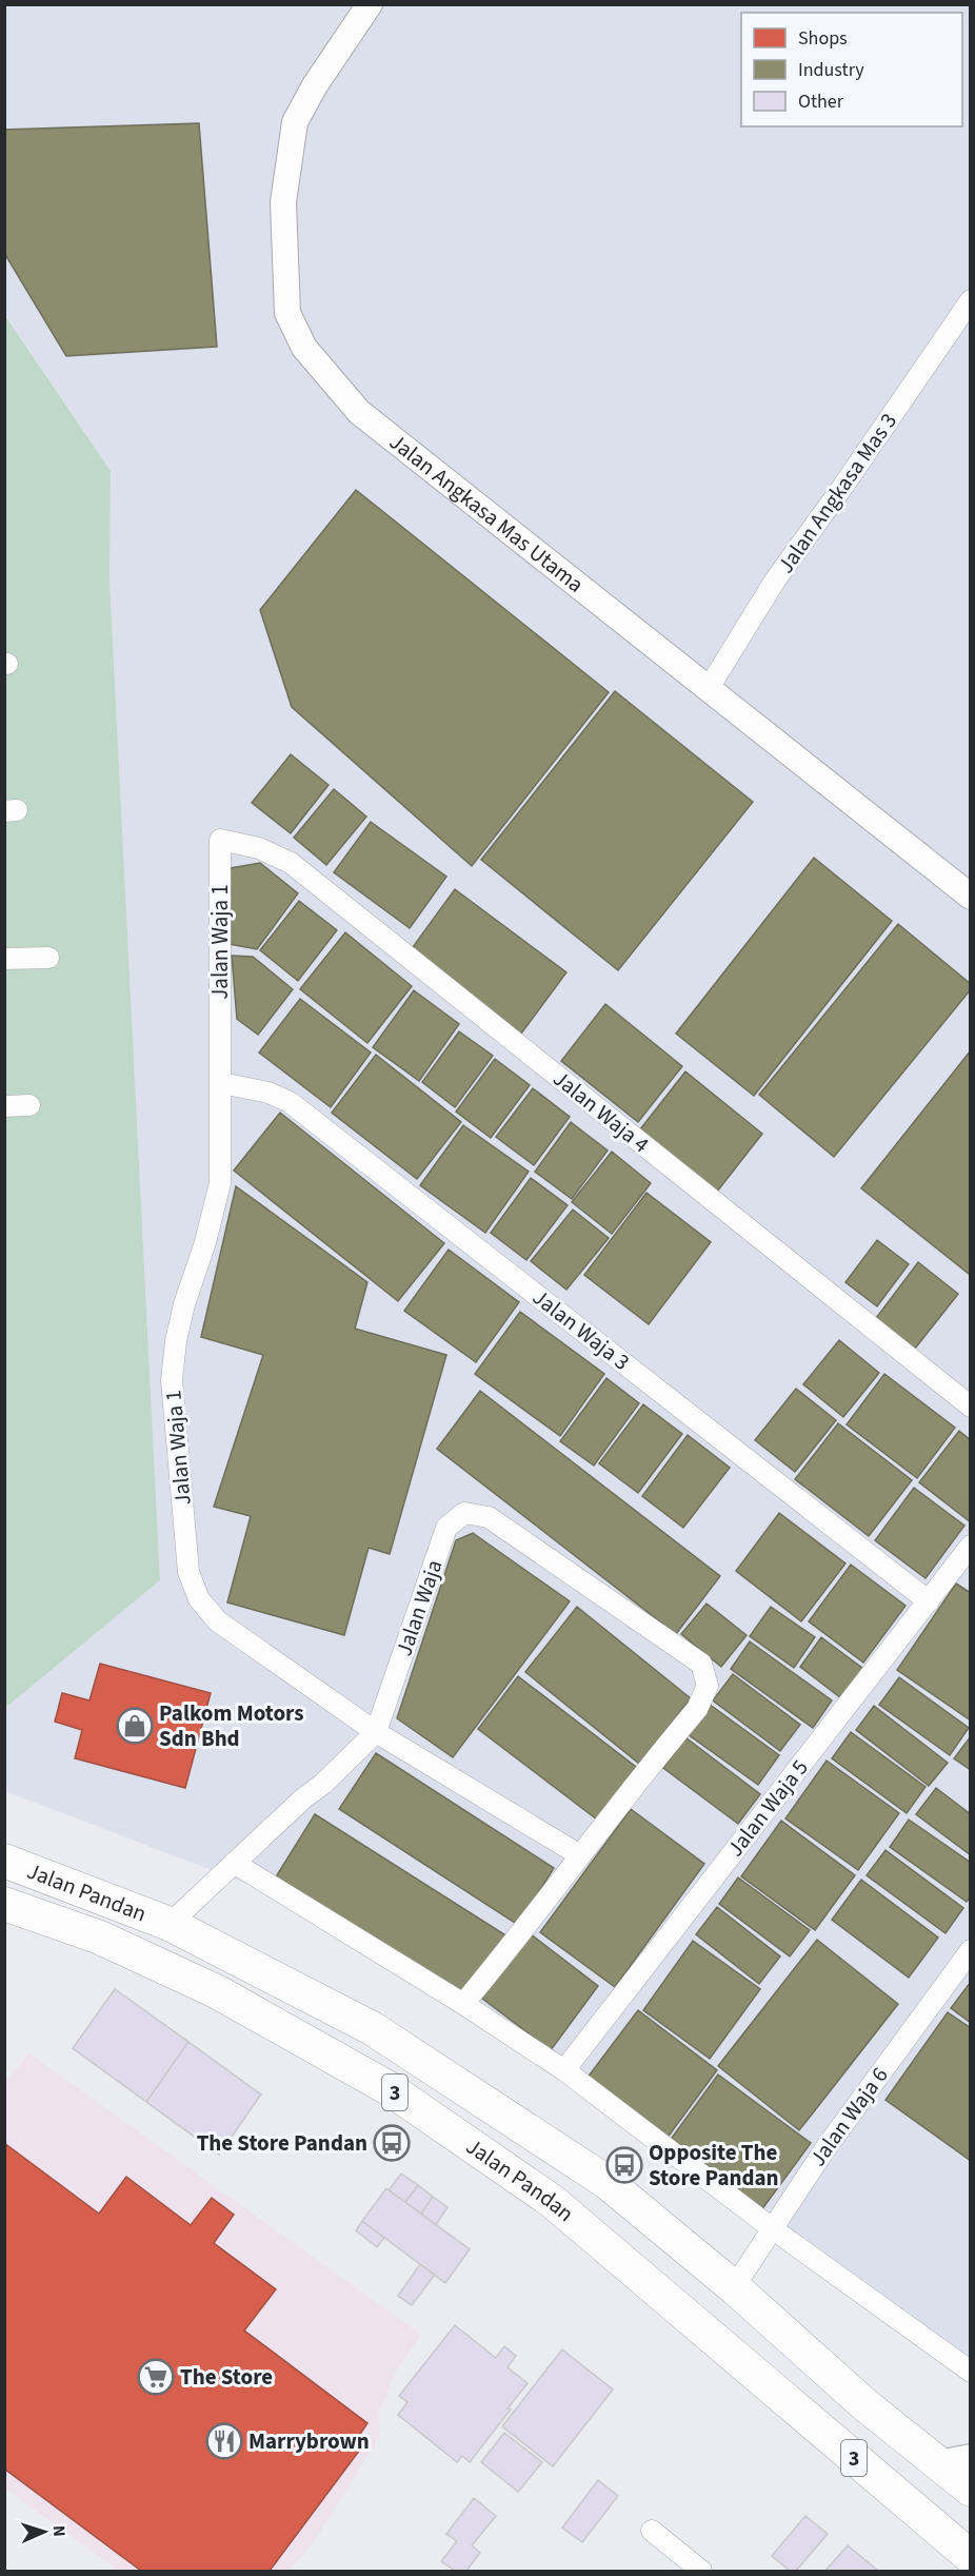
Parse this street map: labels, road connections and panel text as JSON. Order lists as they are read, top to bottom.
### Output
{
  "streets": {
    "highway": ["Jalan Pandan", "3"],
    "street": [
      "Jalan Angkasa Mas 3",
      "Jalan Angkasa Mas Utama",
      "Jalan Waja 1",
      "Jalan Waja 4",
      "Jalan Waja 3",
      "Jalan Waja",
      "Jalan Waja 5",
      "Jalan Waja 6"
    ]
  },
  "crossings": [
    ["Jalan Angkasa Mas 3", "Jalan Angkasa Mas Utama"],
    ["Jalan Waja 1", "Jalan Waja 4"],
    ["Jalan Waja 1", "Jalan Waja 3"],
    ["Jalan Waja 1", "Jalan Waja"],
    ["Jalan Waja 3", "Jalan Waja 5"],
    ["Jalan Waja", "Jalan Pandan"],
    ["Jalan Pandan", "Jalan Waja 6"]
  ],
  "places": {
    "shop": ["Palkom Motors Sdn Bhd"],
    "bus stop": ["The Store Pandan", "Opposite The Store Pandan"],
    "supermarket": ["The Store"],
    "restaurant": ["Marrybrown"]
  },
  "legend": ["Shops", "Industry", "Other"],
  "north": "right"
}
